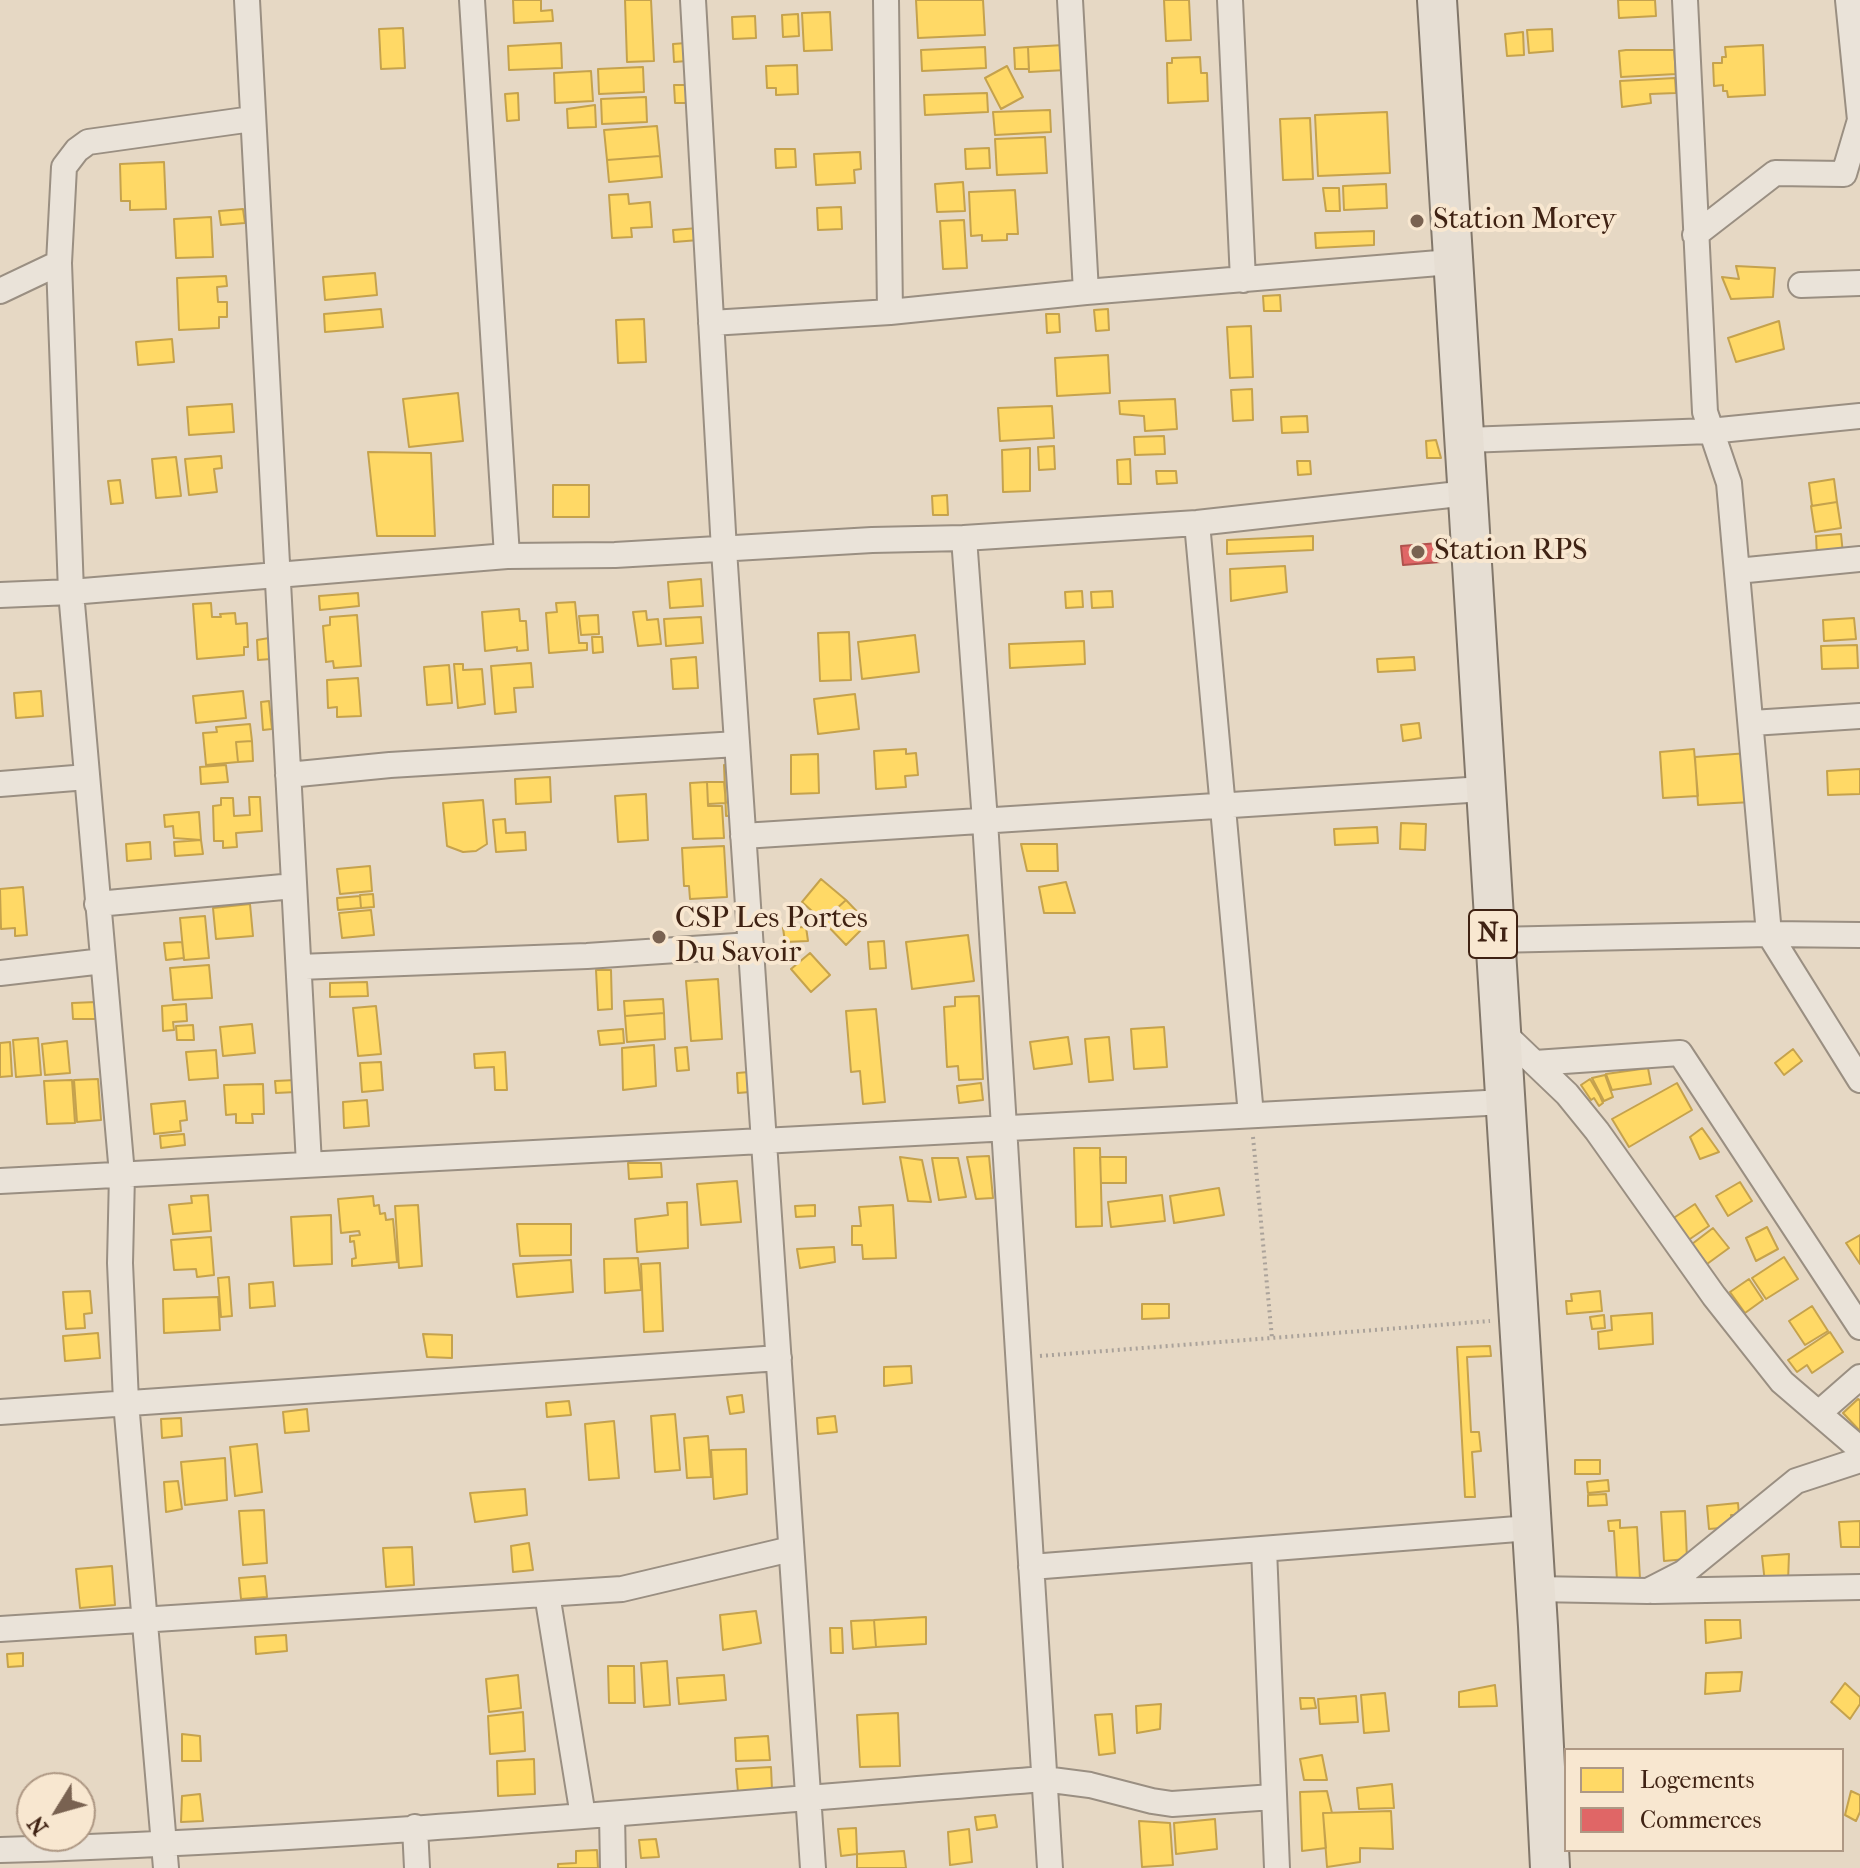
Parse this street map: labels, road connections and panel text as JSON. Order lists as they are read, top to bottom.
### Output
{
  "streets": {
    "main road": ["N1"]
  },
  "places": ["Station Morey", "Station RPS", "CSP Les Portes Du Savoir"],
  "legend": ["Logements", "Commerces"],
  "north": "bottom left"
}
